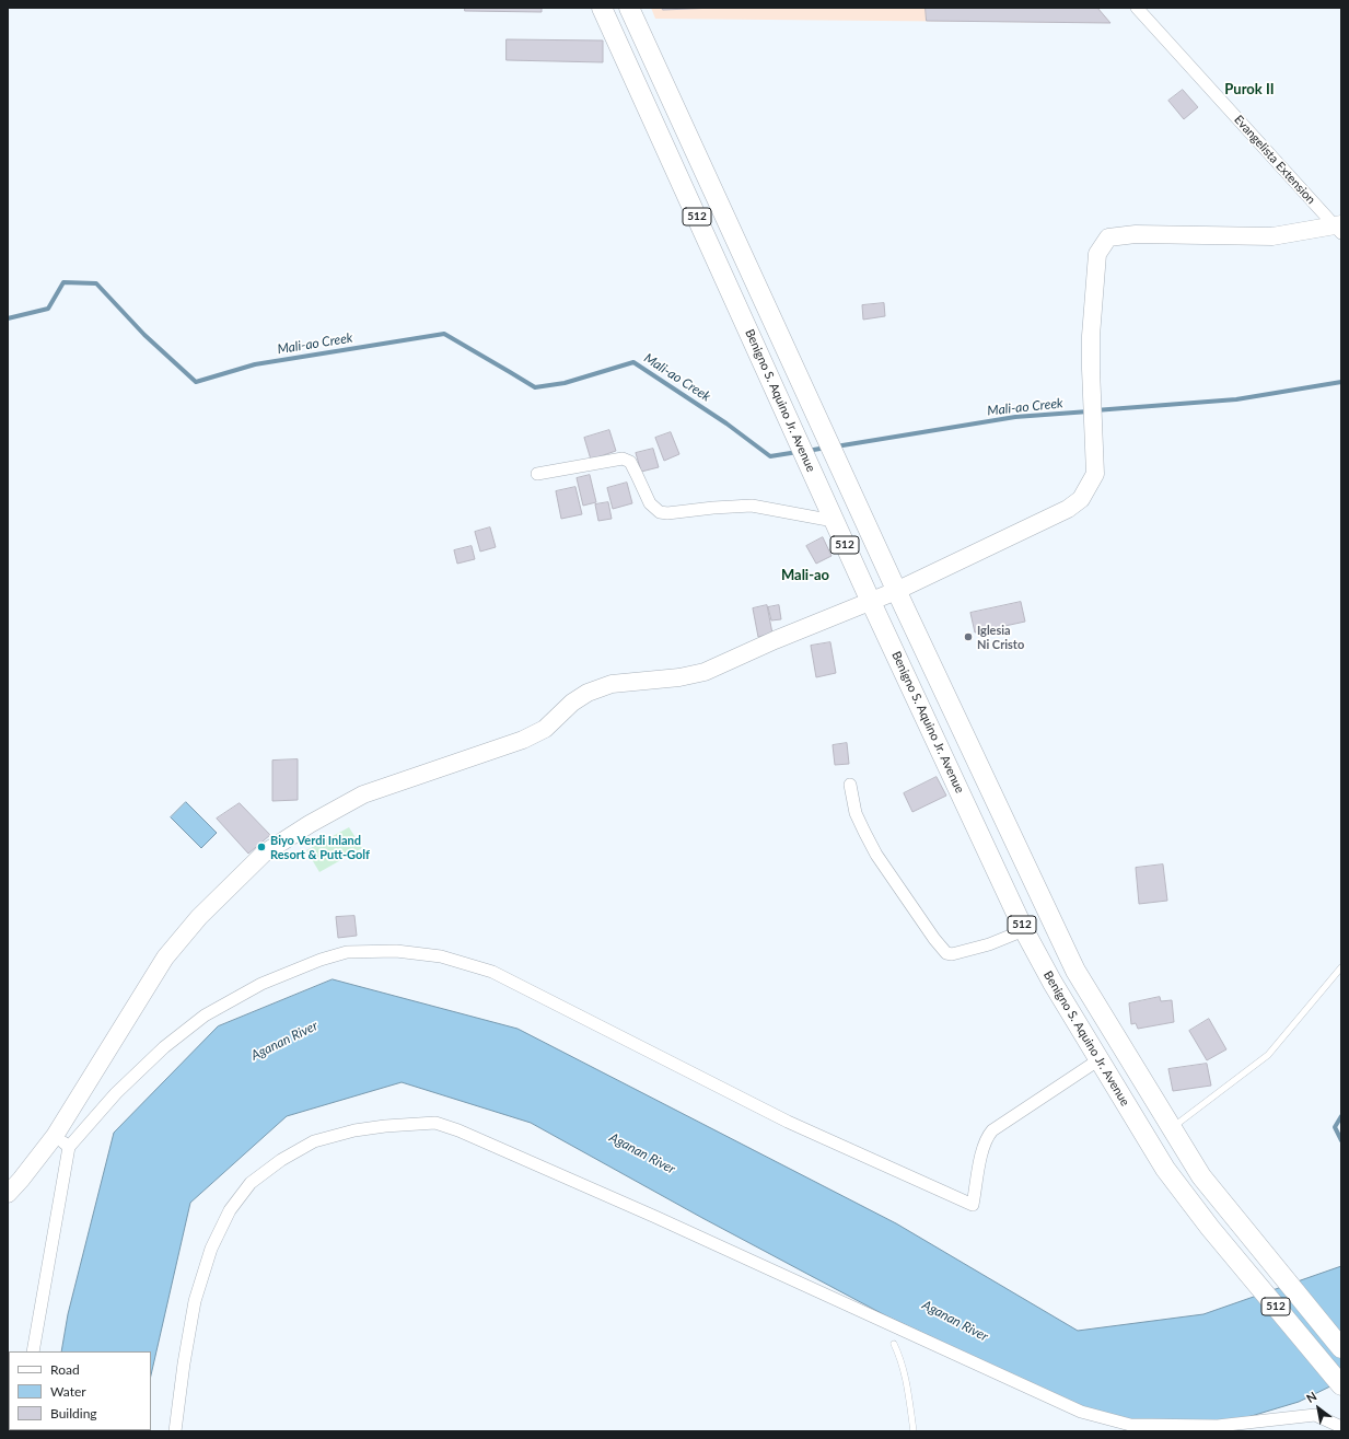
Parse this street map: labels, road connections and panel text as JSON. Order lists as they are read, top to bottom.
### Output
{
  "streets": {
    "main road": ["512", "Benigno S. Aquino Jr. Avenue"],
    "street": ["Evangelista Extension"]
  },
  "districts": ["Purok II", "Mali-ao"],
  "water": ["Mali-ao Creek", "Aganan River"],
  "places": ["Iglesia Ni Cristo", "Biyo Verdi Inland Resort & Putt-Golf"],
  "legend": ["Road", "Water", "Building"],
  "north": "top left"
}
